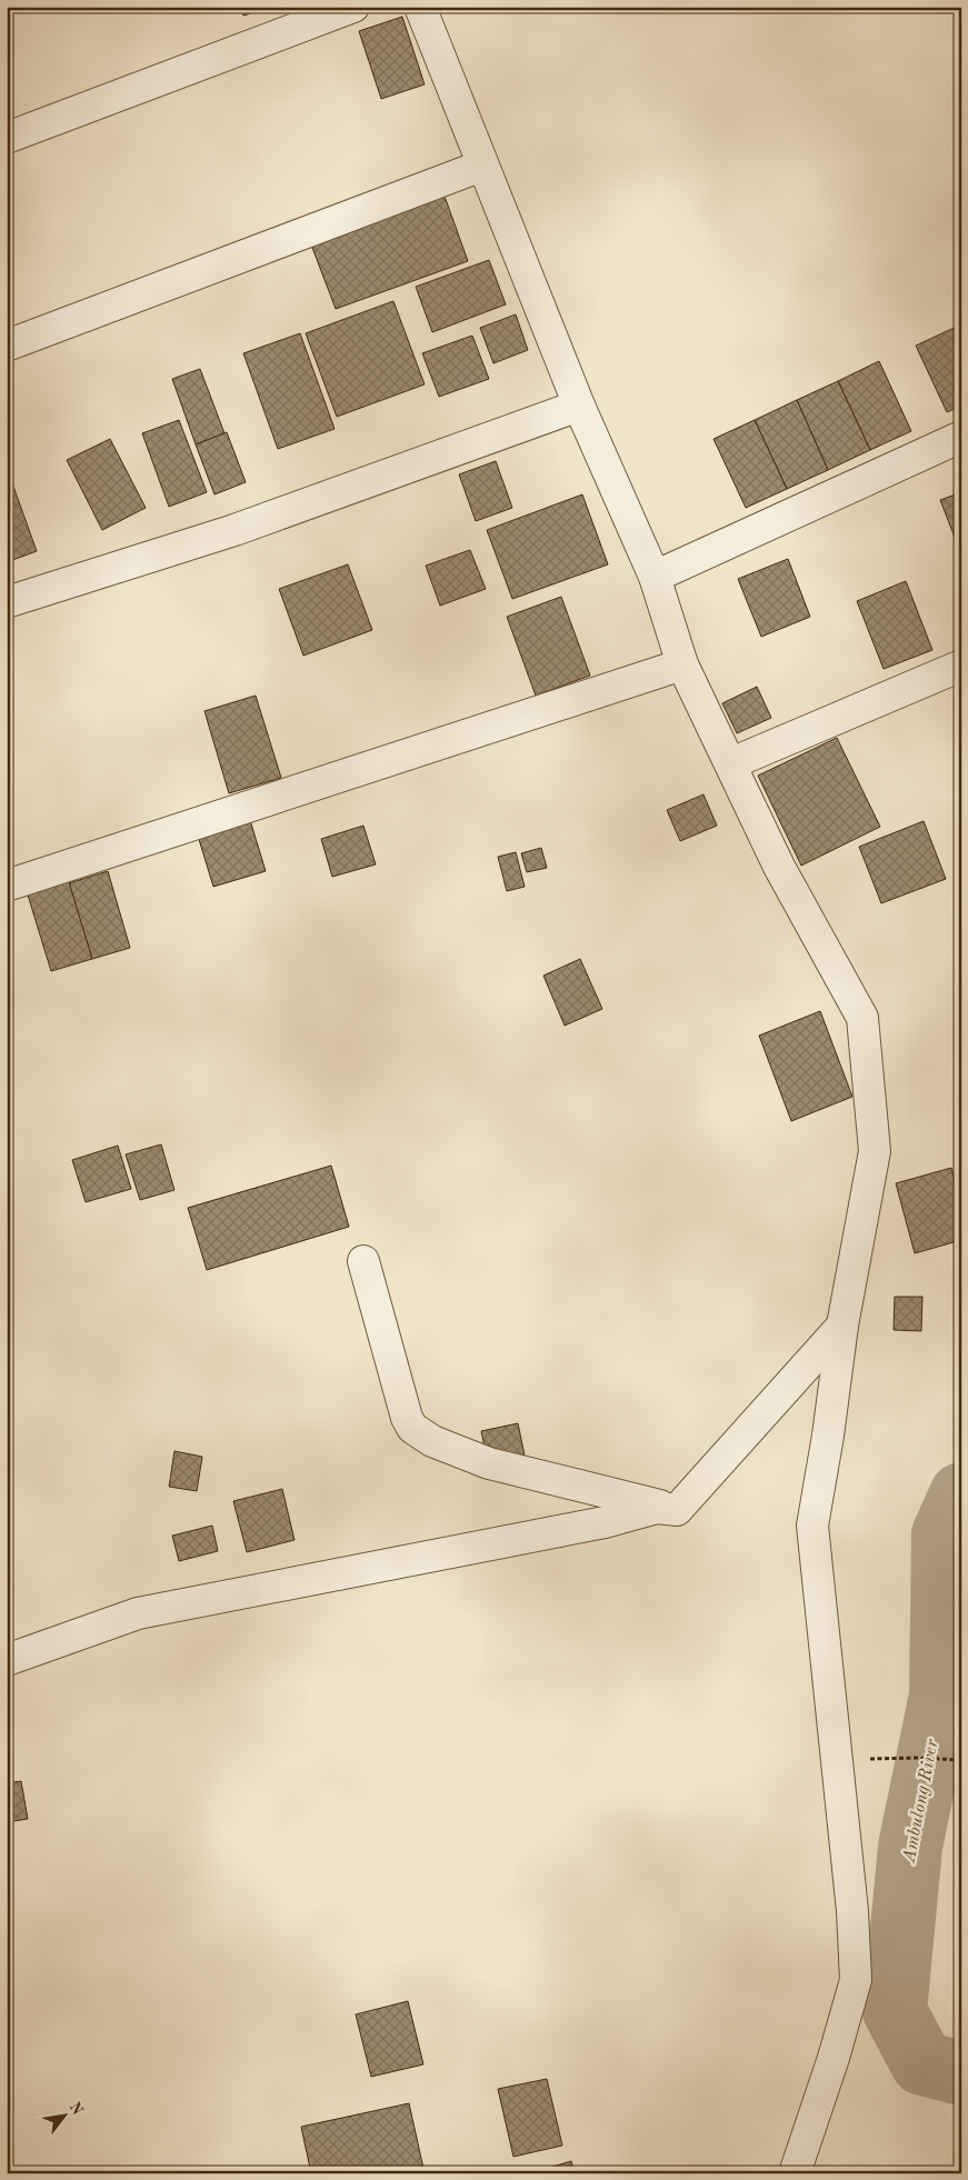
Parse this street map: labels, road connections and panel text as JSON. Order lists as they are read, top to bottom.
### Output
{
  "water": ["Ambulong River"],
  "north": "top right"
}
